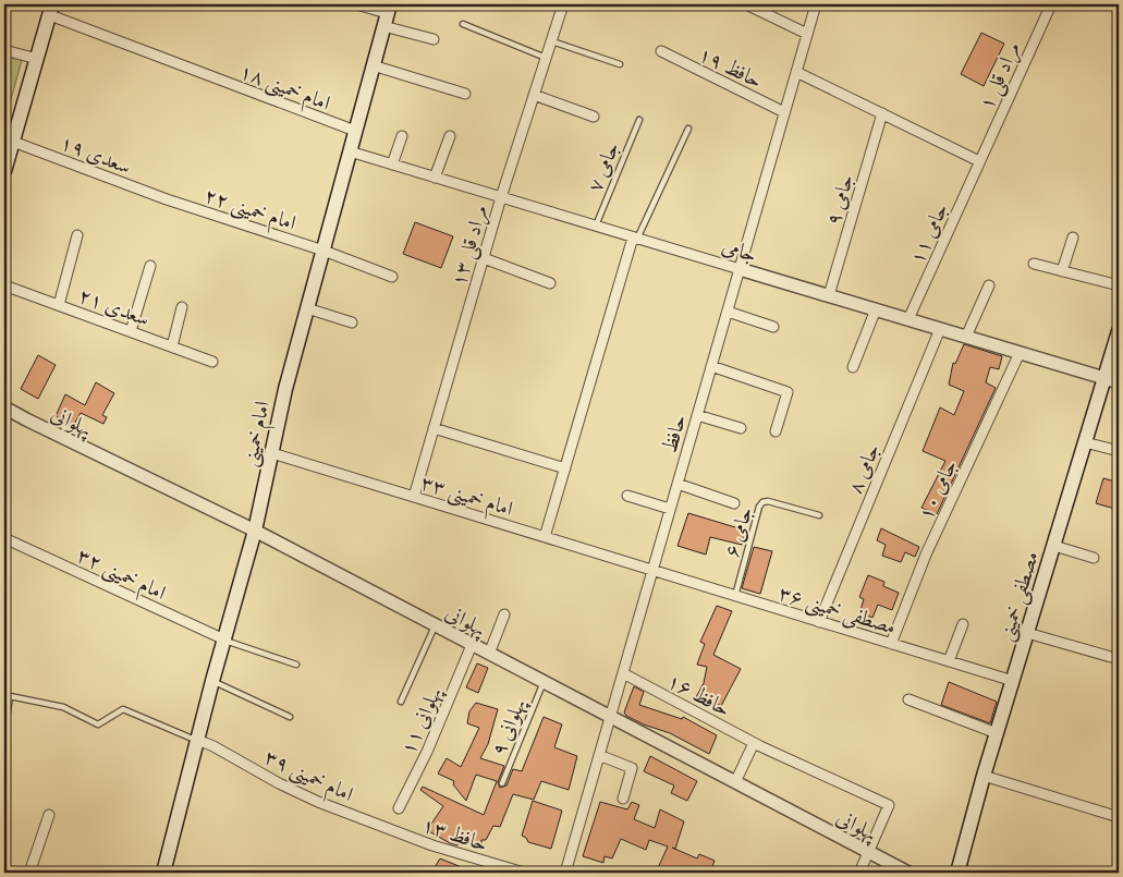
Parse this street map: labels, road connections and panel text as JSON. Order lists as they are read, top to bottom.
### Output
{
  "streets": {
    "main road": ["امام خمینی", "مصطفی خمینی"],
    "street": [
      "حافظ ۱۹",
      "مراد قلی ۱",
      "امام خمینی ۱۸",
      "سعدی ۱۹",
      "جامی ۹",
      "امام خمینی ۲۲",
      "جامی ۱۱",
      "مراد قلی ۱۳",
      "جامی",
      "سعدی ۲۱",
      "پهلوانی",
      "حافظ",
      "جامی ۸",
      "جامی ۱۰",
      "امام خمینی ۳۳",
      "امام خمینی ۳۲",
      "مصطفی خمینی ۳۶",
      "حافظ ۱۶",
      "پهلوانی ۱۱",
      "امام خمینی ۳۹",
      "حافظ ۱۳"
    ],
    "lane": ["جامی ۷", "جامی ۶", "پهلوانی ۹"]
  },
  "crossings": [
    ["حافظ ۱۹", "حافظ"],
    ["مراد قلی ۱", "جامی ۱۱"],
    ["امام خمینی ۱۸", "امام خمینی"],
    ["سعدی ۱۹", "امام خمینی ۲۲"],
    ["جامی ۷", "جامی"],
    ["جامی ۹", "جامی"],
    ["امام خمینی ۲۲", "امام خمینی"],
    ["جامی ۱۱", "جامی"],
    ["مراد قلی ۱۳", "جامی"],
    ["مراد قلی ۱۳", "امام خمینی ۳۳"],
    ["جامی", "امام خمینی"],
    ["جامی", "حافظ"],
    ["جامی", "جامی ۸"],
    ["جامی", "جامی ۱۰"],
    ["جامی", "مصطفی خمینی"],
    ["پهلوانی", "امام خمینی"],
    ["پهلوانی", "حافظ"],
    ["پهلوانی", "حافظ ۱۶"],
    ["پهلوانی", "پهلوانی ۱۱"],
    ["پهلوانی", "پهلوانی ۹"],
    ["امام خمینی", "امام خمینی ۳۳"],
    ["امام خمینی", "امام خمینی ۳۲"],
    ["امام خمینی", "امام خمینی ۳۹"],
    ["حافظ", "امام خمینی ۳۳"],
    ["حافظ", "مصطفی خمینی ۳۶"],
    ["حافظ", "حافظ ۱۶"],
    ["جامی ۸", "مصطفی خمینی ۳۶"],
    ["جامی ۱۰", "مصطفی خمینی ۳۶"],
    ["امام خمینی ۳۳", "مصطفی خمینی ۳۶"],
    ["جامی ۶", "مصطفی خمینی ۳۶"],
    ["مصطفی خمینی", "مصطفی خمینی ۳۶"],
    ["امام خمینی ۳۹", "حافظ ۱۳"]
  ]
}
